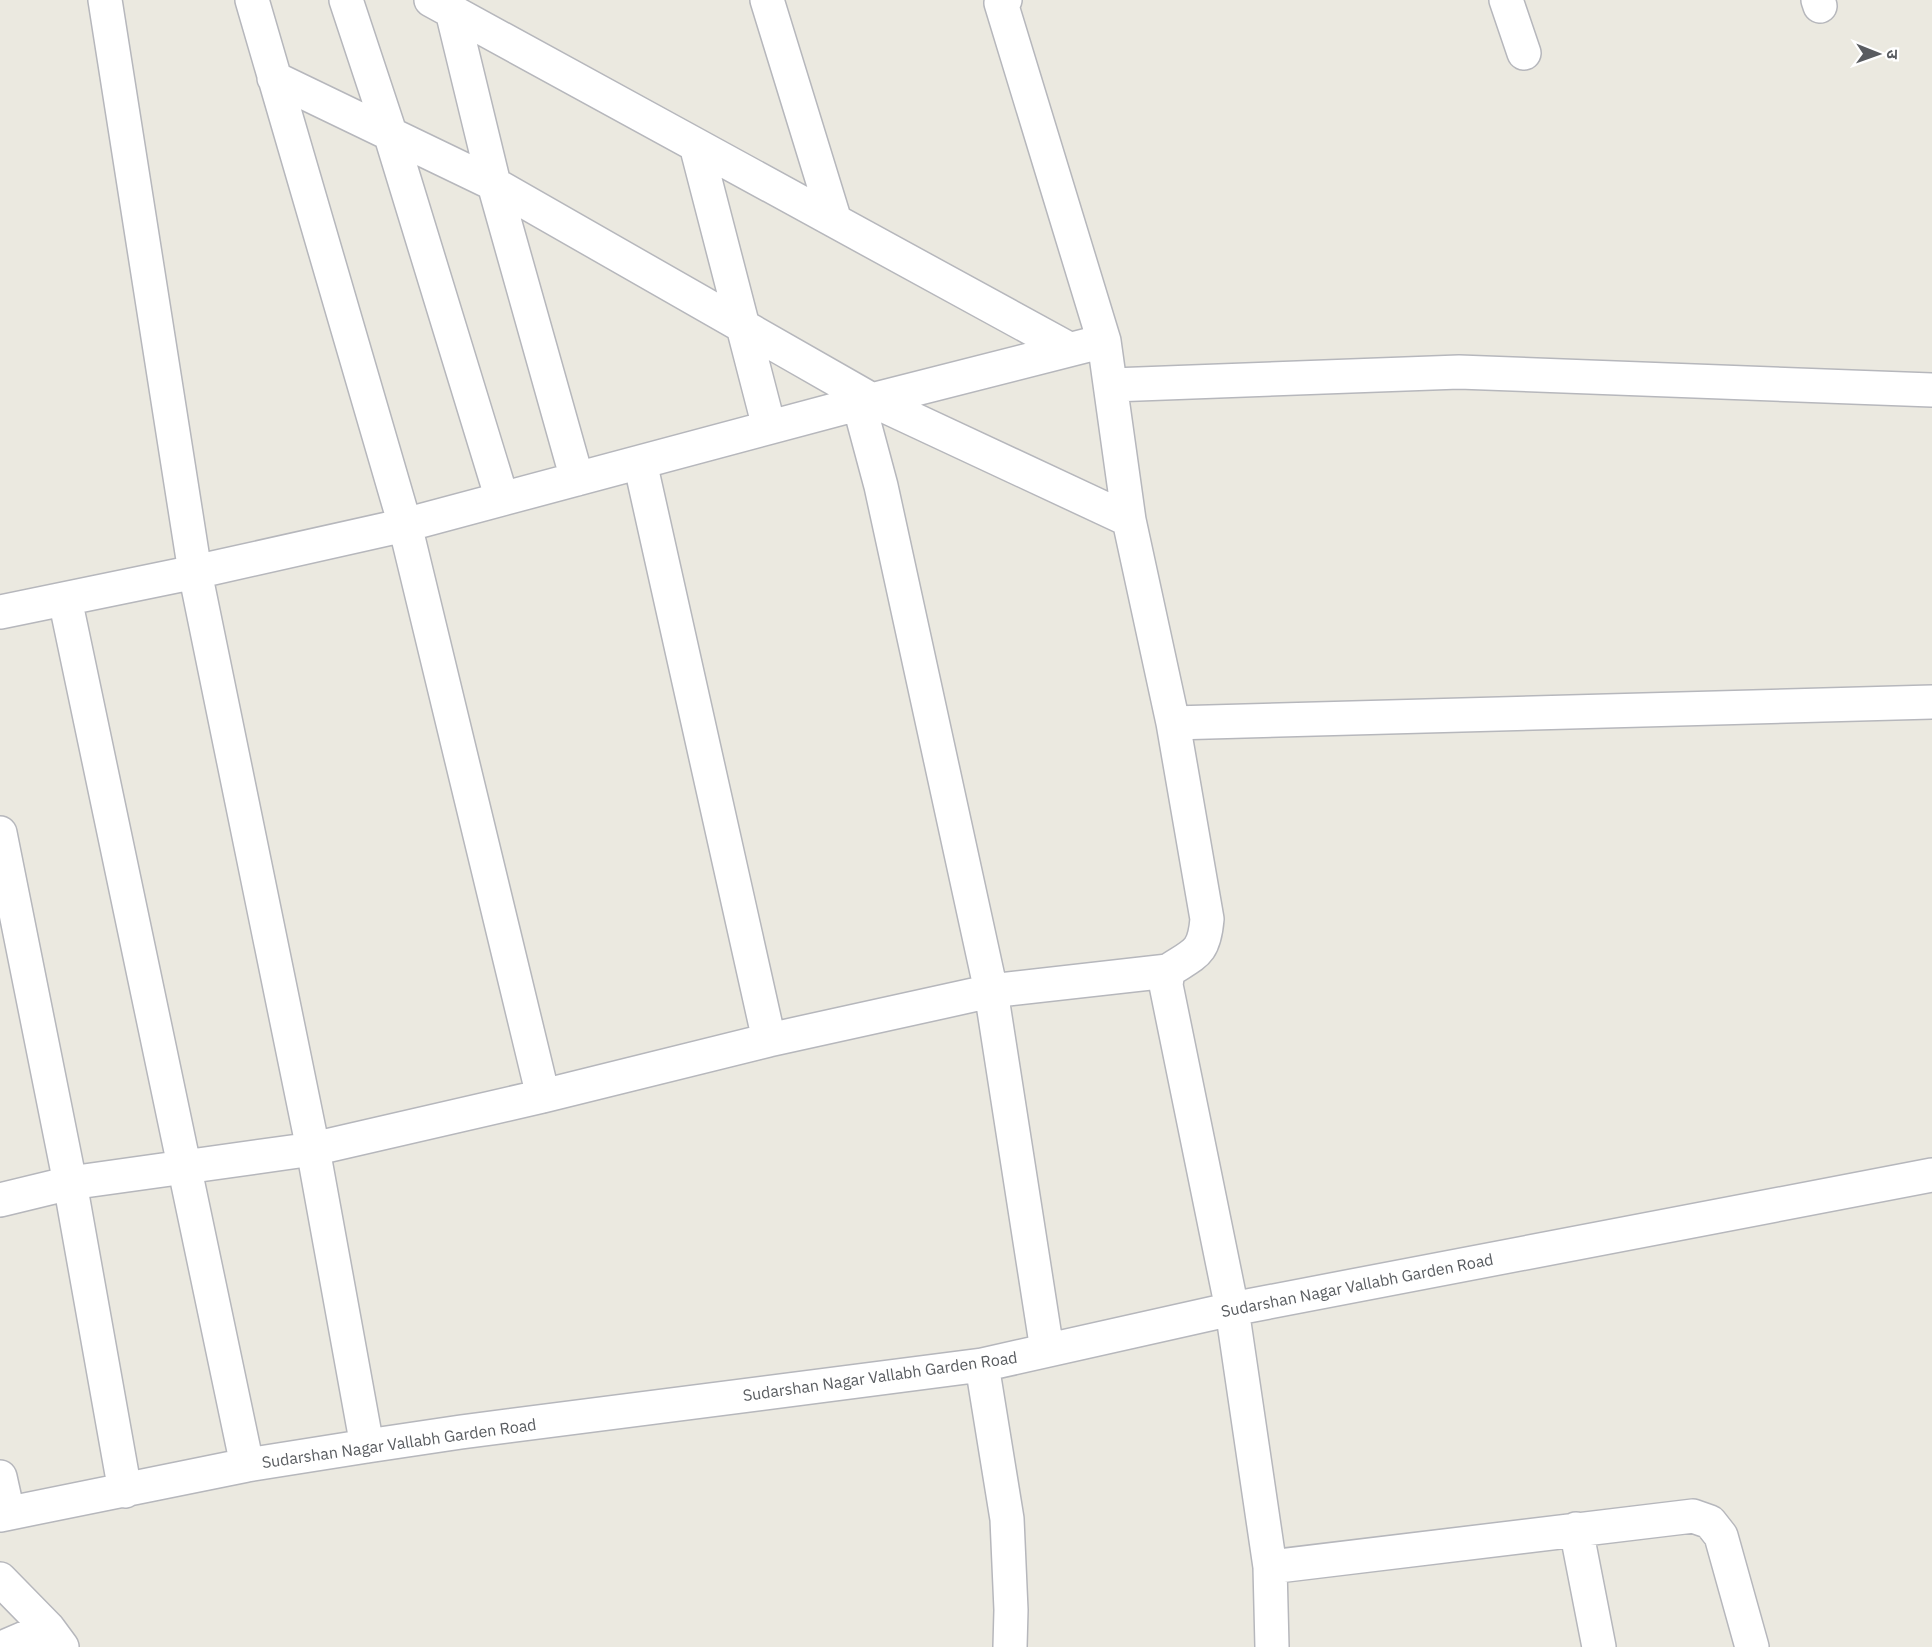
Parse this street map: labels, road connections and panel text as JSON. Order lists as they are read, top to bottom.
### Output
{
  "streets": {
    "street": ["Sudarshan Nagar Vallabh Garden Road"]
  },
  "north": "right"
}
